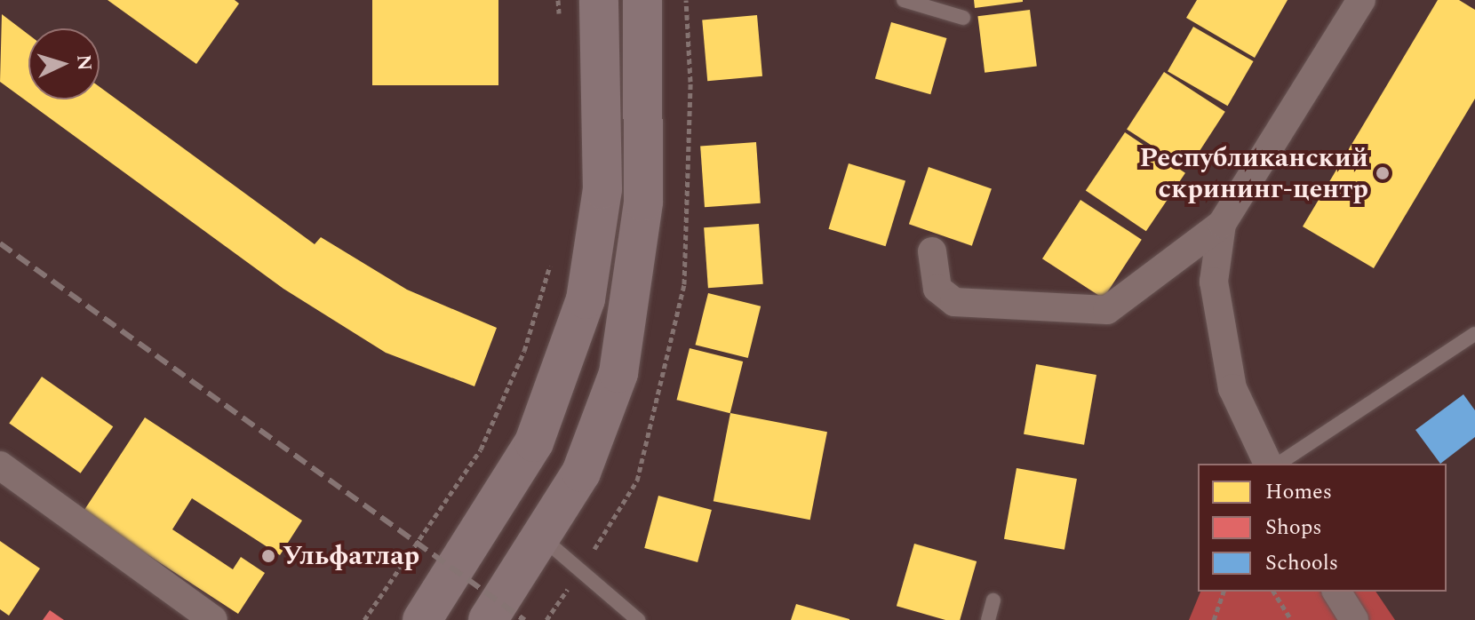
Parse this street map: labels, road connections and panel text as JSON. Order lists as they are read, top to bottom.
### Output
{
  "places": ["Республиканский скрининг-центр", "Ульфатлар"],
  "legend": ["Homes", "Shops", "Schools"],
  "north": "right"
}
